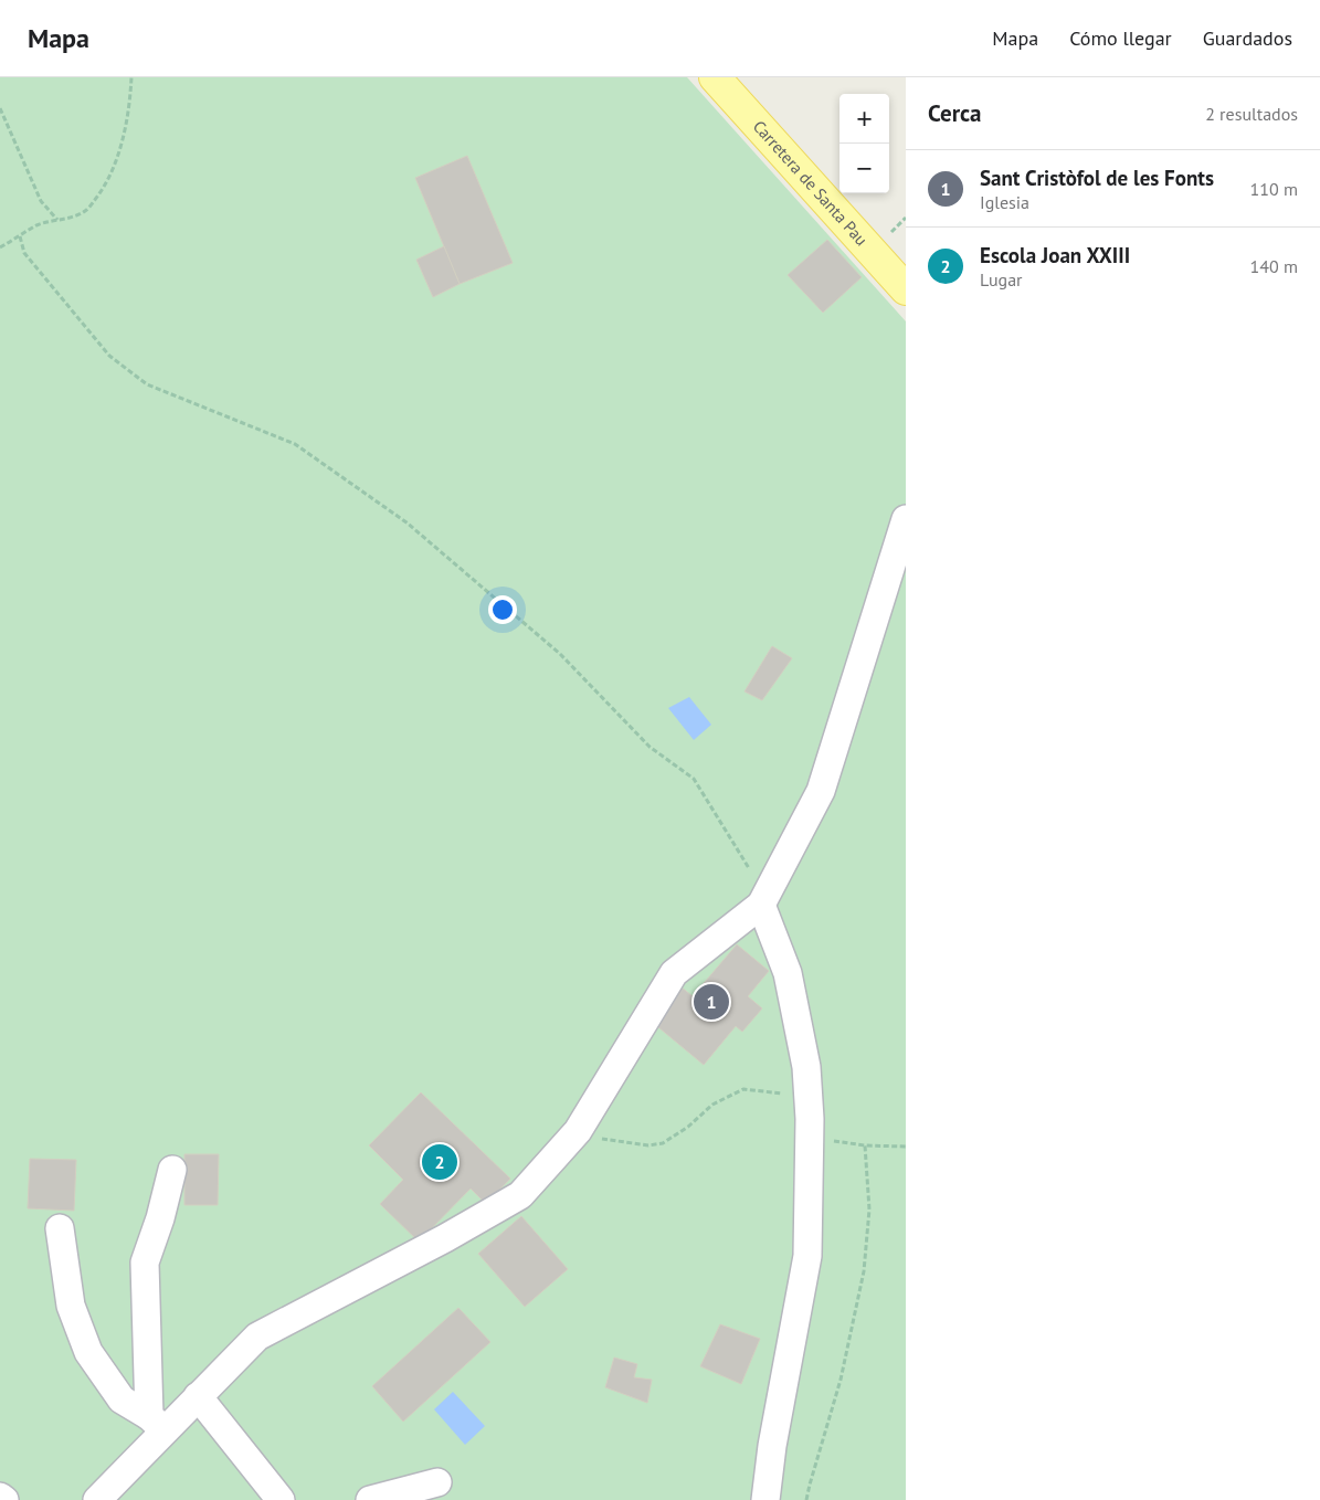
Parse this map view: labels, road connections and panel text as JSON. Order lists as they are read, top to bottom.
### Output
{
  "streets": {
    "main road": ["Carretera de Santa Pau"]
  },
  "page": {
    "header": "Mapa",
    "nav": ["Mapa", "Cómo llegar", "Guardados"],
    "heading": ["Cerca", "2 resultados"],
    "map_buttons": ["+", "−"],
    "list": [
      {
        "mark": "1",
        "name": "Sant Cristòfol de les Fonts",
        "note": "Iglesia",
        "value": "110 m"
      },
      {
        "mark": "2",
        "name": "Escola Joan XXIII",
        "note": "Lugar",
        "value": "140 m"
      }
    ],
    "pins": ["1", "2"]
  }
}
